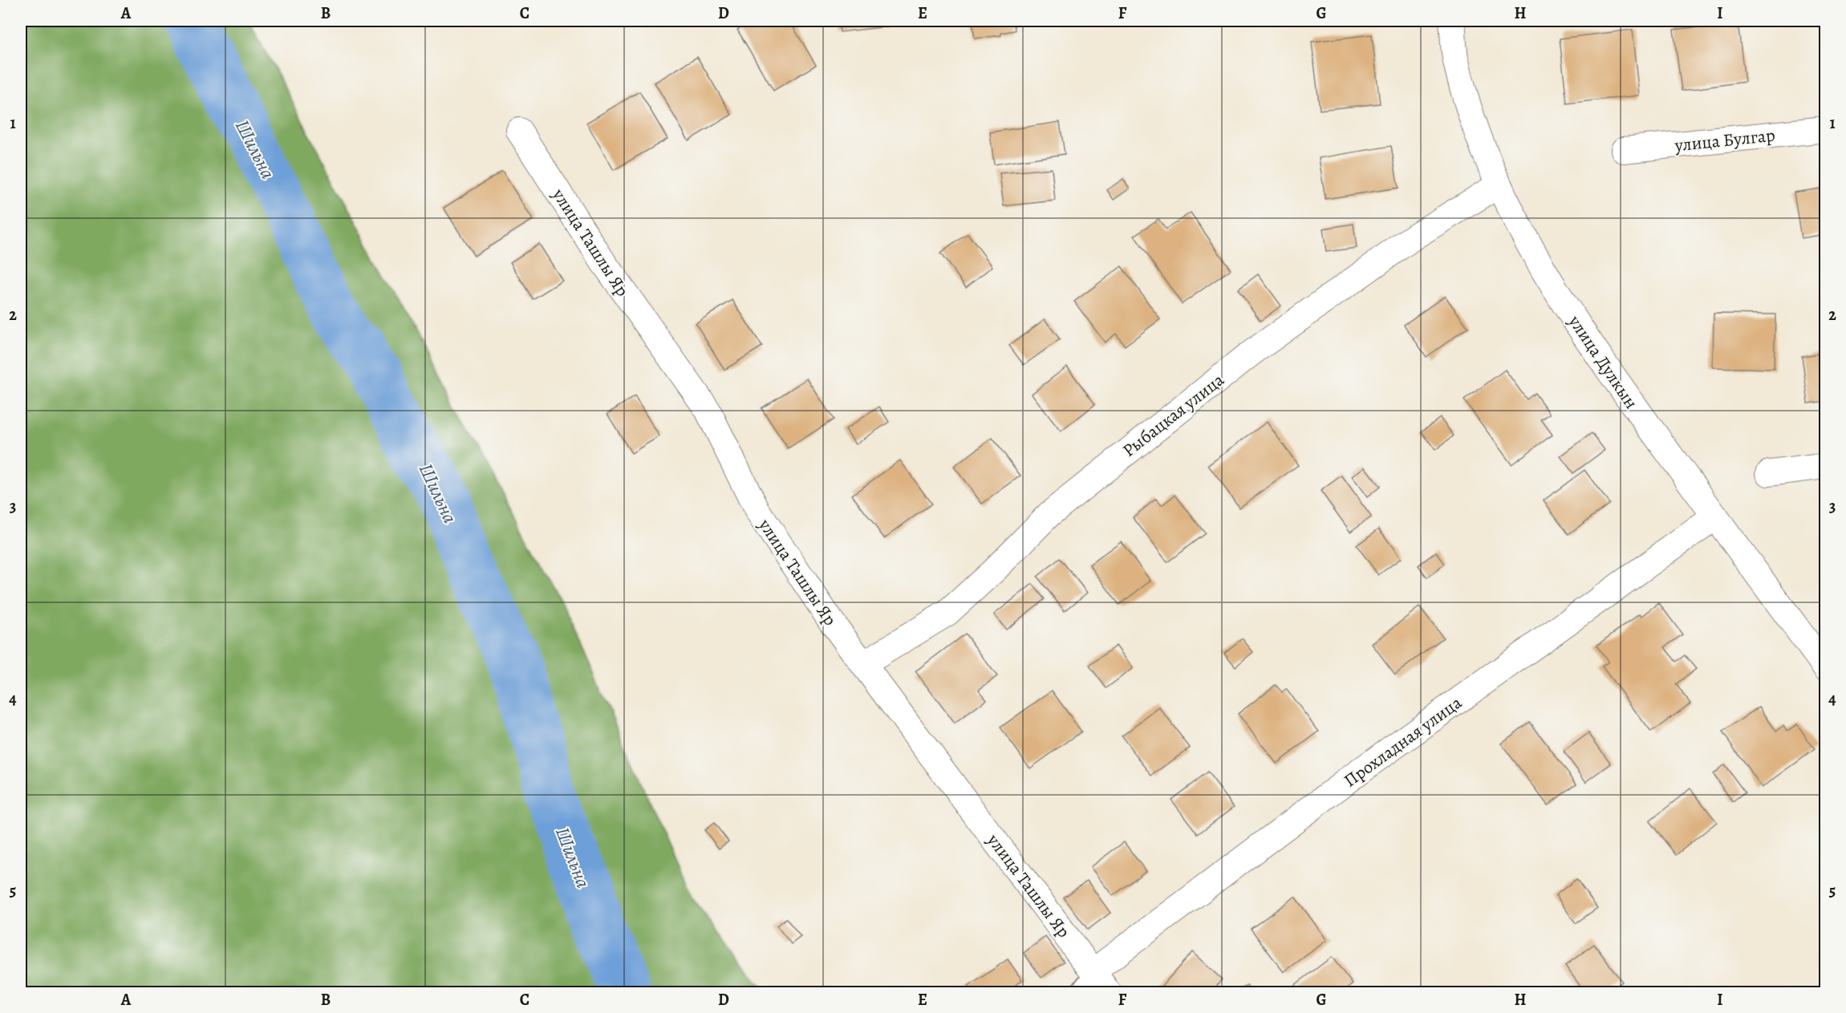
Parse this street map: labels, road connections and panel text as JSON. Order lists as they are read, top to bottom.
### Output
{
  "streets": {
    "street": [
      "улица Булгар",
      "улица Ташлы Яр",
      "улица Дулкын",
      "Рыбацкая улица",
      "Прохладная улица"
    ]
  },
  "crossings": [
    ["улица Ташлы Яр", "Рыбацкая улица"],
    ["улица Ташлы Яр", "Прохладная улица"],
    ["улица Дулкын", "Рыбацкая улица"],
    ["улица Дулкын", "Прохладная улица"]
  ],
  "water": ["Шильна"],
  "grid": {
    "columns": [
      "A",
      "B",
      "C",
      "D",
      "E",
      "F",
      "G",
      "H",
      "I"
    ],
    "rows": [
      "1",
      "2",
      "3",
      "4",
      "5"
    ]
  }
}
